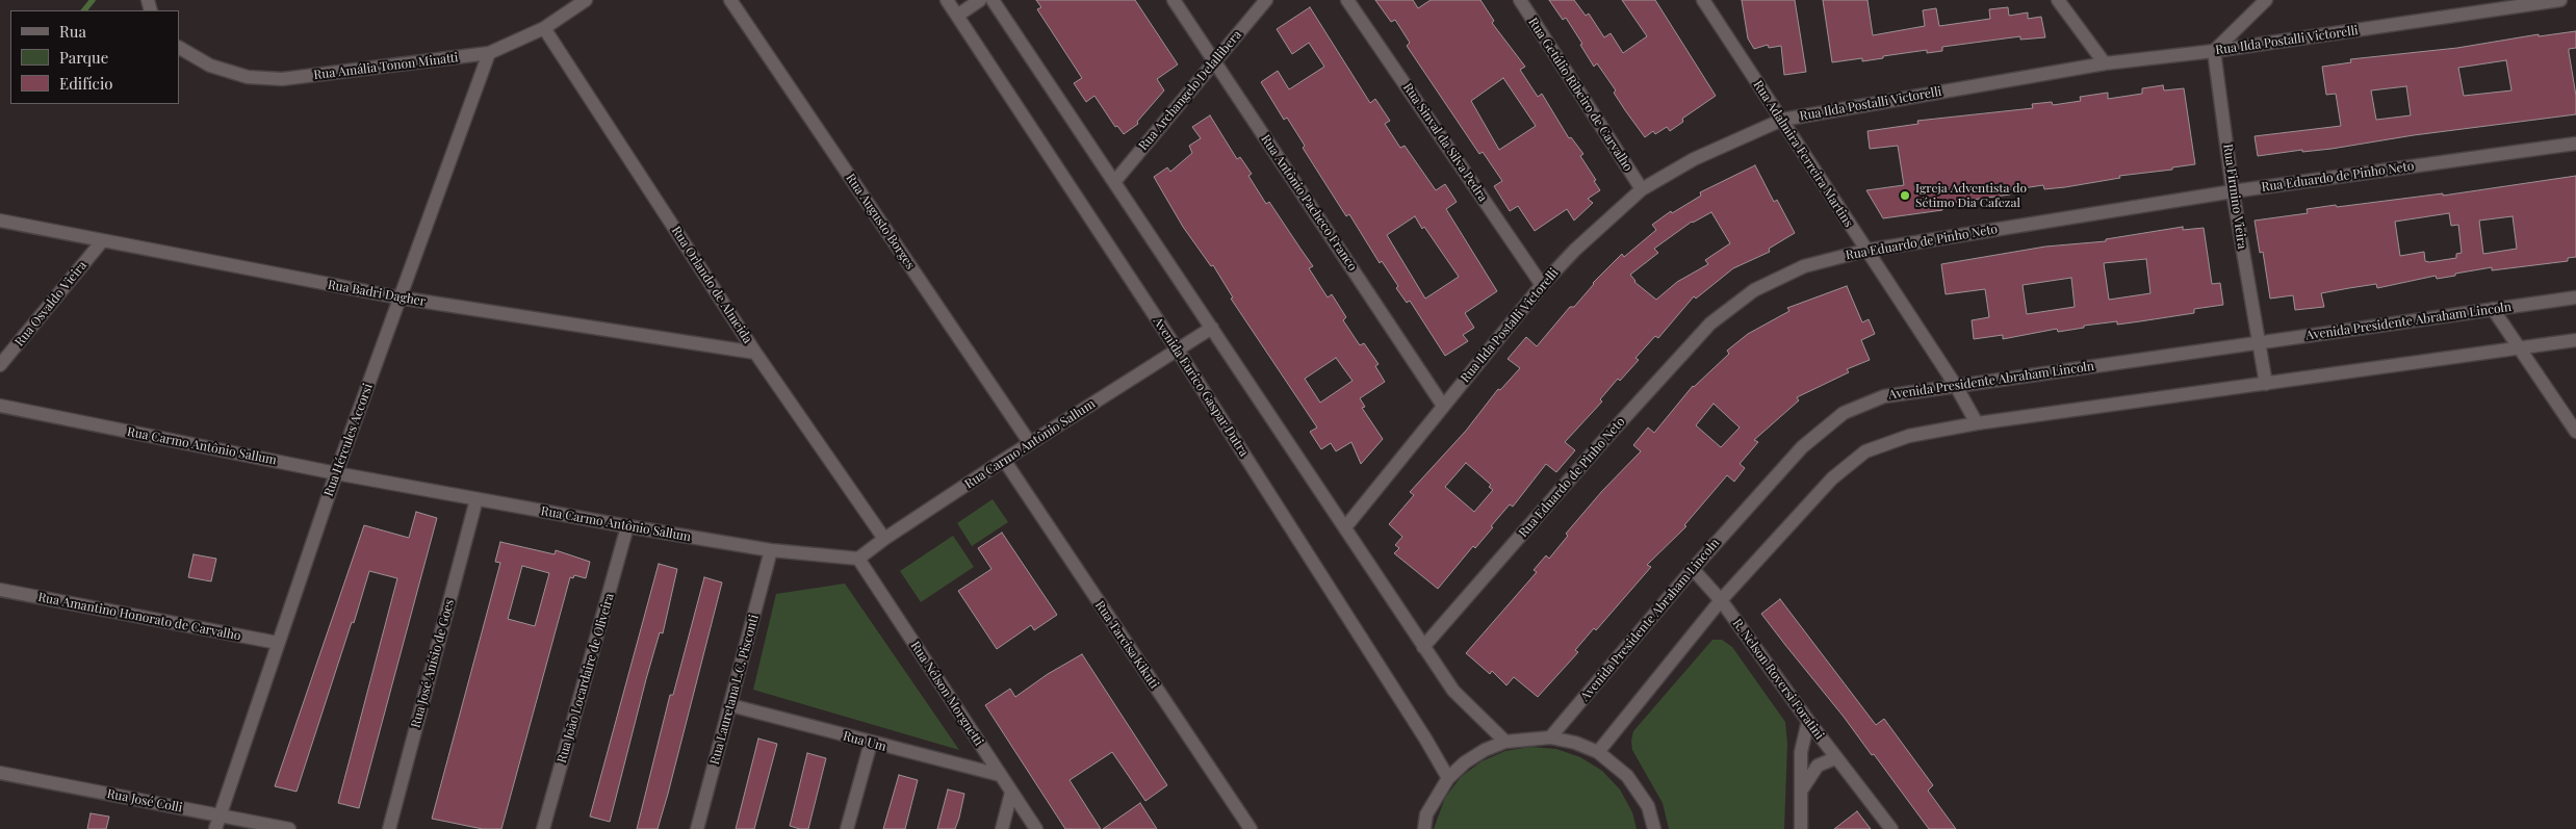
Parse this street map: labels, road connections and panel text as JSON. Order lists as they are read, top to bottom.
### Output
{
  "streets": {
    "street": [
      "Rua Ilda Postalli Victorelli",
      "Rua Amália Tonon Minatti",
      "Rua Archangelo Delallibera",
      "Rua Getúlio Ribeiro de Carvalho",
      "Rua Sinval da Silva Pedra",
      "Rua Adalmira Ferreira Martins",
      "Rua Eduardo de Pinho Neto",
      "Rua Firmino Vieira",
      "Rua Antônio Pacheco Franco",
      "Rua Augusto Borges",
      "Rua Orlando de Almeida",
      "Rua Badri Dagher",
      "Rua Osvaldo Vieira",
      "Avenida Presidente Abraham Lincoln",
      "Avenida Eurico Gaspar Dutra",
      "Rua Hércules Accorsi",
      "Rua Carmo Antônio Sallum",
      "Rua Amantino Honorato de Carvalho",
      "Rua Tarcisa Kikuti",
      "Rua José Anísio de Goes",
      "Rua João Locardaire de Oliveira",
      "R. Nelson Roversi Foratini",
      "Rua Lauretana L.C. Pisconti",
      "Rua Nélson Morgnetti",
      "Rua Um",
      "Rua José Colli"
    ]
  },
  "crossings": [
    ["Rua Ilda Postalli Victorelli", "Rua Getúlio Ribeiro de Carvalho"],
    ["Rua Ilda Postalli Victorelli", "Rua Sinval da Silva Pedra"],
    ["Rua Ilda Postalli Victorelli", "Rua Adalmira Ferreira Martins"],
    ["Rua Ilda Postalli Victorelli", "Rua Firmino Vieira"],
    ["Rua Ilda Postalli Victorelli", "Rua Antônio Pacheco Franco"],
    ["Rua Amália Tonon Minatti", "Rua Orlando de Almeida"],
    ["Rua Amália Tonon Minatti", "Rua Hércules Accorsi"],
    ["Rua Archangelo Delallibera", "Rua Antônio Pacheco Franco"],
    ["Rua Adalmira Ferreira Martins", "Rua Eduardo de Pinho Neto"],
    ["Rua Adalmira Ferreira Martins", "Avenida Presidente Abraham Lincoln"],
    ["Rua Eduardo de Pinho Neto", "Rua Firmino Vieira"],
    ["Rua Firmino Vieira", "Avenida Presidente Abraham Lincoln"],
    ["Rua Augusto Borges", "Rua Carmo Antônio Sallum"],
    ["Rua Orlando de Almeida", "Rua Badri Dagher"],
    ["Rua Orlando de Almeida", "Rua Carmo Antônio Sallum"],
    ["Rua Badri Dagher", "Rua Osvaldo Vieira"],
    ["Rua Badri Dagher", "Rua Hércules Accorsi"],
    ["Avenida Presidente Abraham Lincoln", "R. Nelson Roversi Foratini"],
    ["Avenida Eurico Gaspar Dutra", "Rua Carmo Antônio Sallum"],
    ["Rua Hércules Accorsi", "Rua Carmo Antônio Sallum"],
    ["Rua Hércules Accorsi", "Rua Amantino Honorato de Carvalho"],
    ["Rua Hércules Accorsi", "Rua José Colli"],
    ["Rua Carmo Antônio Sallum", "Rua Tarcisa Kikuti"],
    ["Rua Carmo Antônio Sallum", "Rua José Anísio de Goes"],
    ["Rua Carmo Antônio Sallum", "Rua João Locardaire de Oliveira"],
    ["Rua Carmo Antônio Sallum", "Rua Lauretana L.C. Pisconti"],
    ["Rua Carmo Antônio Sallum", "Rua Nélson Morgnetti"],
    ["Rua Lauretana L.C. Pisconti", "Rua Um"],
    ["Rua Nélson Morgnetti", "Rua Um"]
  ],
  "places": ["Igreja Adventista do Sétimo Dia Cafezal"],
  "legend": ["Rua", "Parque", "Edifício"]
}
